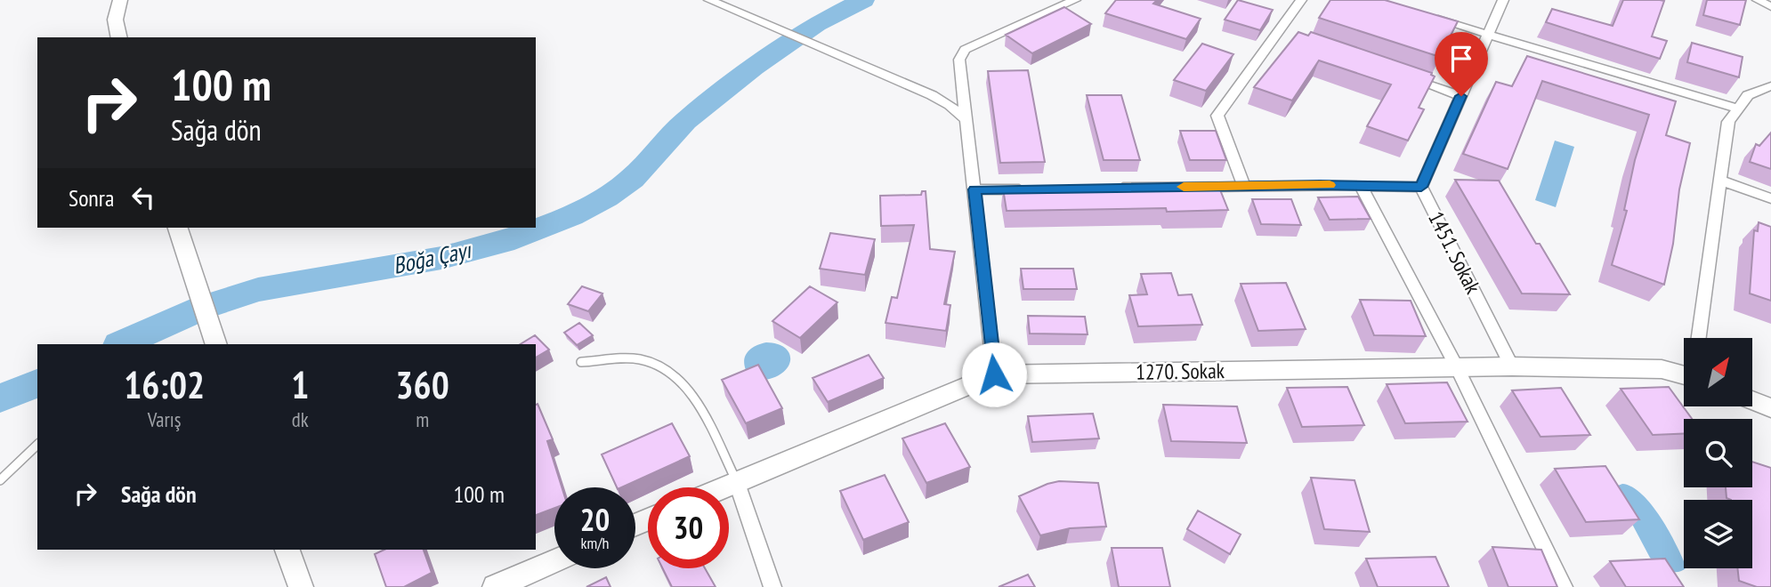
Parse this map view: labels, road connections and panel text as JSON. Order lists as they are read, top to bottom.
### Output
{
  "streets": {
    "street": ["1451. Sokak", "1270. Sokak"]
  },
  "crossings": [
    ["1451. Sokak", "1270. Sokak"]
  ],
  "water": ["Boğa Çayı"],
  "north": "top right",
  "page": {
    "turn": ["100 m", "Sağa dön"],
    "then": "Sonra",
    "eta": [
      "16:02",
      "Varış",
      "1",
      "dk",
      "360",
      "m"
    ],
    "list": [
      {
        "name": "Sağa dön",
        "value": "100 m"
      }
    ],
    "speed": "20 km/h",
    "limit": "30"
  }
}
